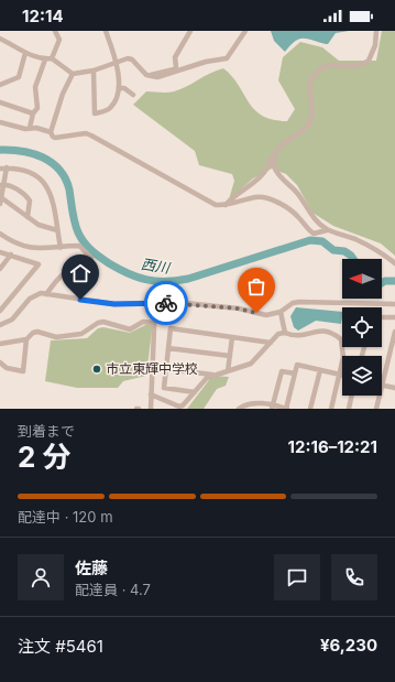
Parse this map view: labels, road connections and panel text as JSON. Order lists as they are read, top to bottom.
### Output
{
  "water": ["西川"],
  "places": ["市立東輝中学校"],
  "north": "left",
  "page": {
    "status": "12:14",
    "heading": ["2 分", "到着まで", "12:16–12:21"],
    "panel": [
      "佐藤",
      "配達員 · 4.7",
      "注文 #5461",
      "¥6,230"
    ],
    "bar": "配達中 · 120 m"
  }
}
